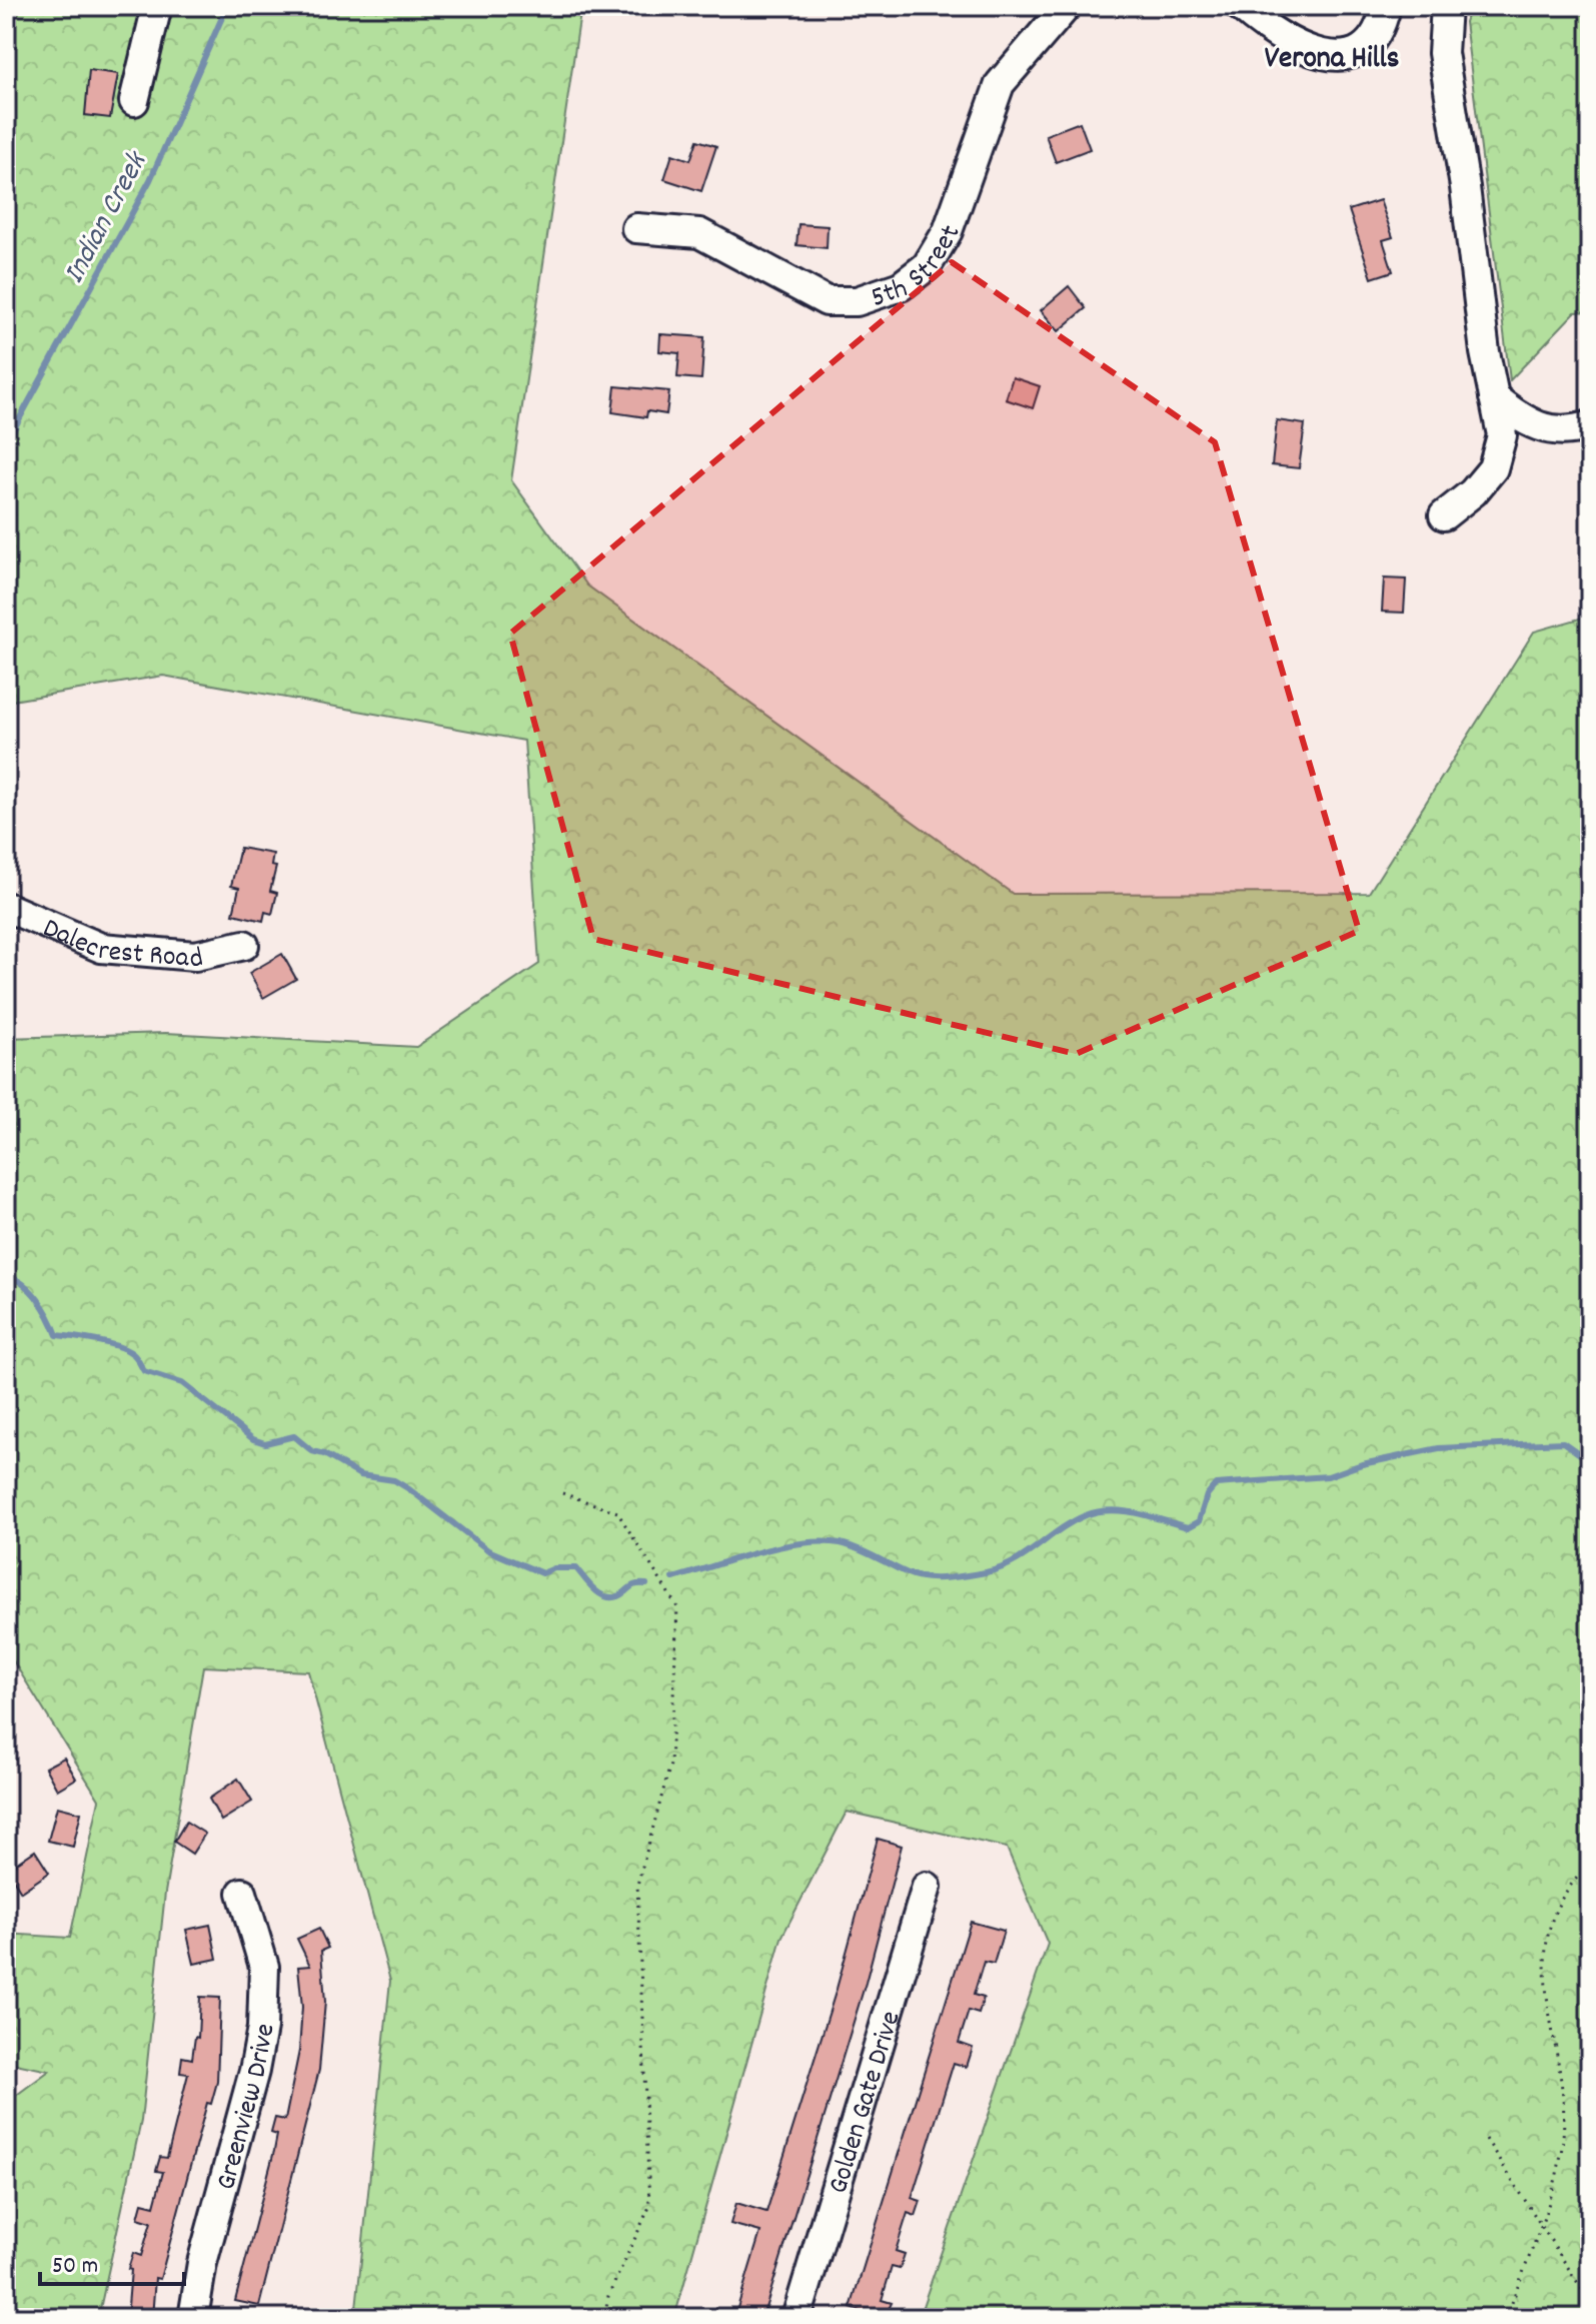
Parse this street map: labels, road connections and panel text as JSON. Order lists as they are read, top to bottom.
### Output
{
  "streets": {
    "street": [
      "5th Street",
      "Dalecrest Road",
      "Golden Gate Drive",
      "Greenview Drive"
    ]
  },
  "districts": ["Verona Hills"],
  "water": ["Indian Creek"],
  "scale_bar": "50 m"
}
